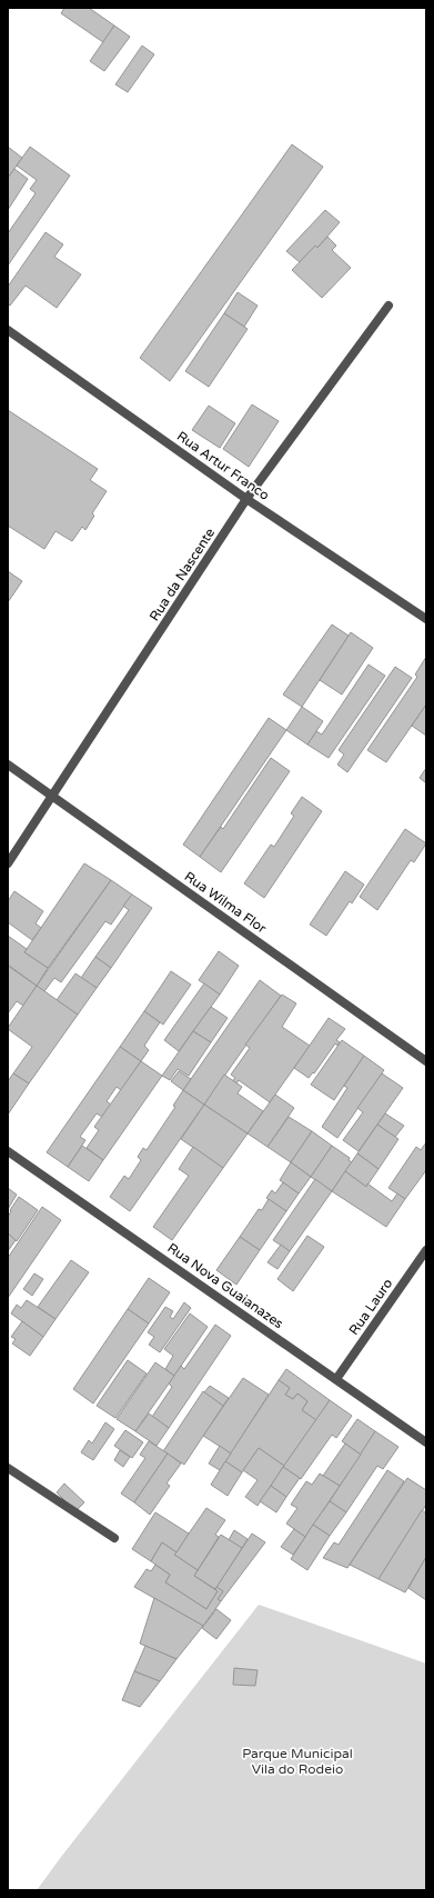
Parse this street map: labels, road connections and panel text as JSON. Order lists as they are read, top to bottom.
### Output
{
  "streets": {
    "street": [
      "Rua Artur Franco",
      "Rua da Nascente",
      "Rua Wilma Flor",
      "Rua Nova Guaianazes",
      "Rua Lauro"
    ]
  },
  "crossings": [
    ["Rua Artur Franco", "Rua da Nascente"],
    ["Rua da Nascente", "Rua Wilma Flor"],
    ["Rua Nova Guaianazes", "Rua Lauro"]
  ],
  "parks": ["Parque Municipal Vila do Rodeio"]
}
